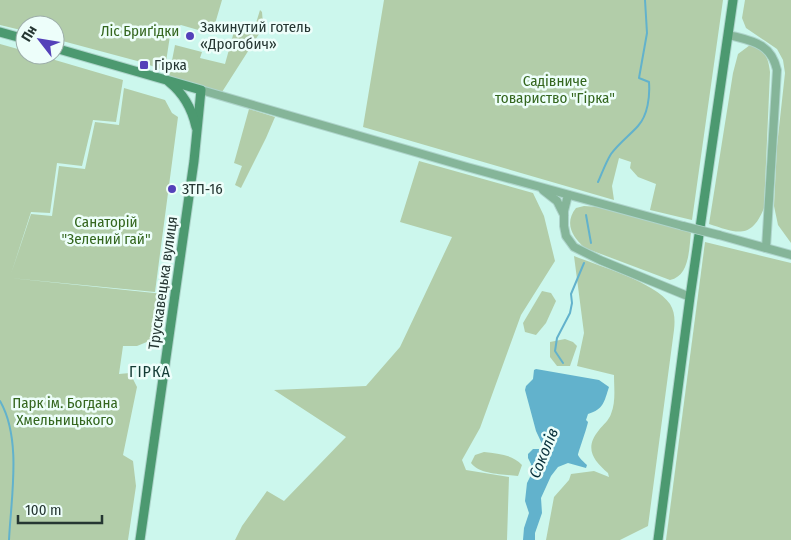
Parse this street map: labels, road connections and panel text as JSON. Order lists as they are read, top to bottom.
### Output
{
  "streets": {
    "main road": ["Трускавецька вулиця"]
  },
  "districts": ["ГІРКА"],
  "water": ["Соколів"],
  "parks": [
    "Ліс Бриґідки",
    "Садівниче товариство \"Гірка\"",
    "Санаторій \"Зелений гай\"",
    "Парк ім. Богдана Хмельницького"
  ],
  "places": {
    "other": ["Закинутий готель «Дрогобич»", "ЗТП-16"],
    "transit": ["Гірка"]
  },
  "scale_bar": "100 m",
  "north": "top left"
}
